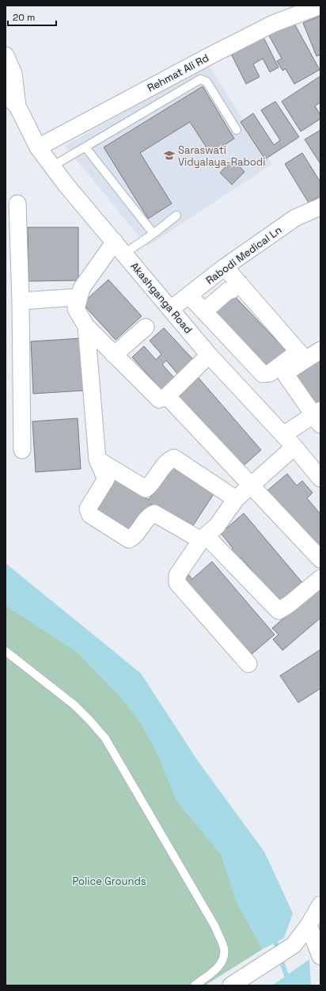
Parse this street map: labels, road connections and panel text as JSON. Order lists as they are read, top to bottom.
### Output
{
  "streets": {
    "street": ["Rehmat Ali Rd", "Rabodi Medical Ln", "Akashganga Road"]
  },
  "crossings": [
    ["Rehmat Ali Rd", "Akashganga Road"],
    ["Rabodi Medical Ln", "Akashganga Road"]
  ],
  "parks": ["Police Grounds"],
  "places": {
    "school or university": ["Saraswati Vidyalaya-Rabodi"]
  },
  "scale_bar": "20 m"
}
